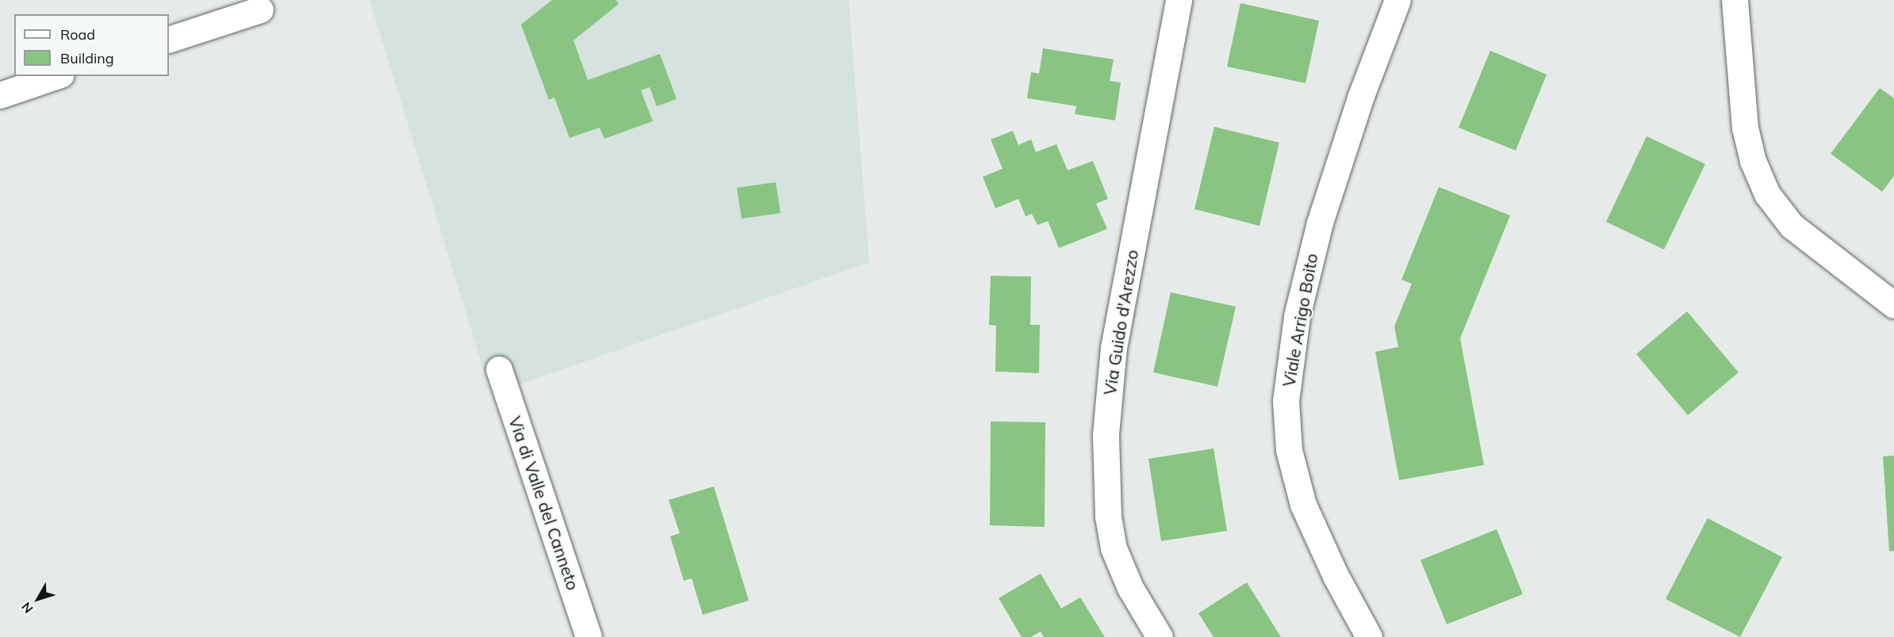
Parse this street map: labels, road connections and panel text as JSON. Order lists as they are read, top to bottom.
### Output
{
  "streets": {
    "street": ["Viale Arrigo Boito", "Via Guido d'Arezzo", "Via di Valle del Canneto"]
  },
  "legend": ["Road", "Building"],
  "north": "bottom left"
}
